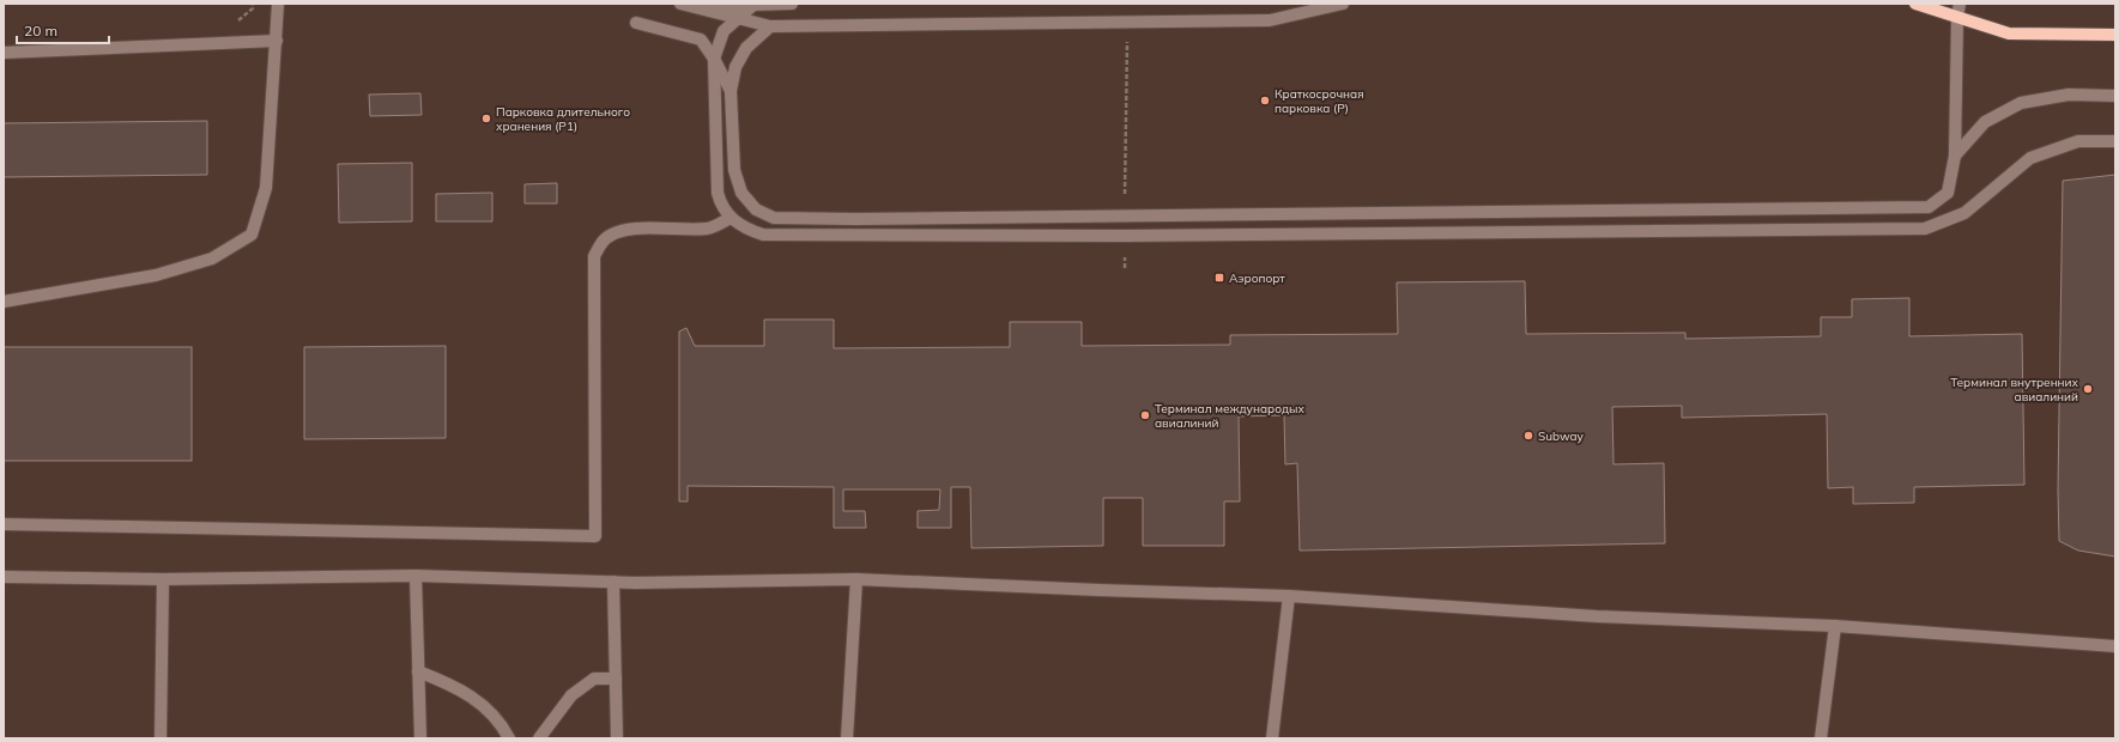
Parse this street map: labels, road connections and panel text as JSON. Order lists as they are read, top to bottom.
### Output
{
  "places": {
    "other": [
      "Краткосрочная парковка (P)",
      "Парковка длительного хранения (P1)",
      "Терминал внутренних авиалиний",
      "Терминал международых авиалиний",
      "Subway"
    ],
    "transit": ["Аэропорт"]
  },
  "scale_bar": "20 m"
}
